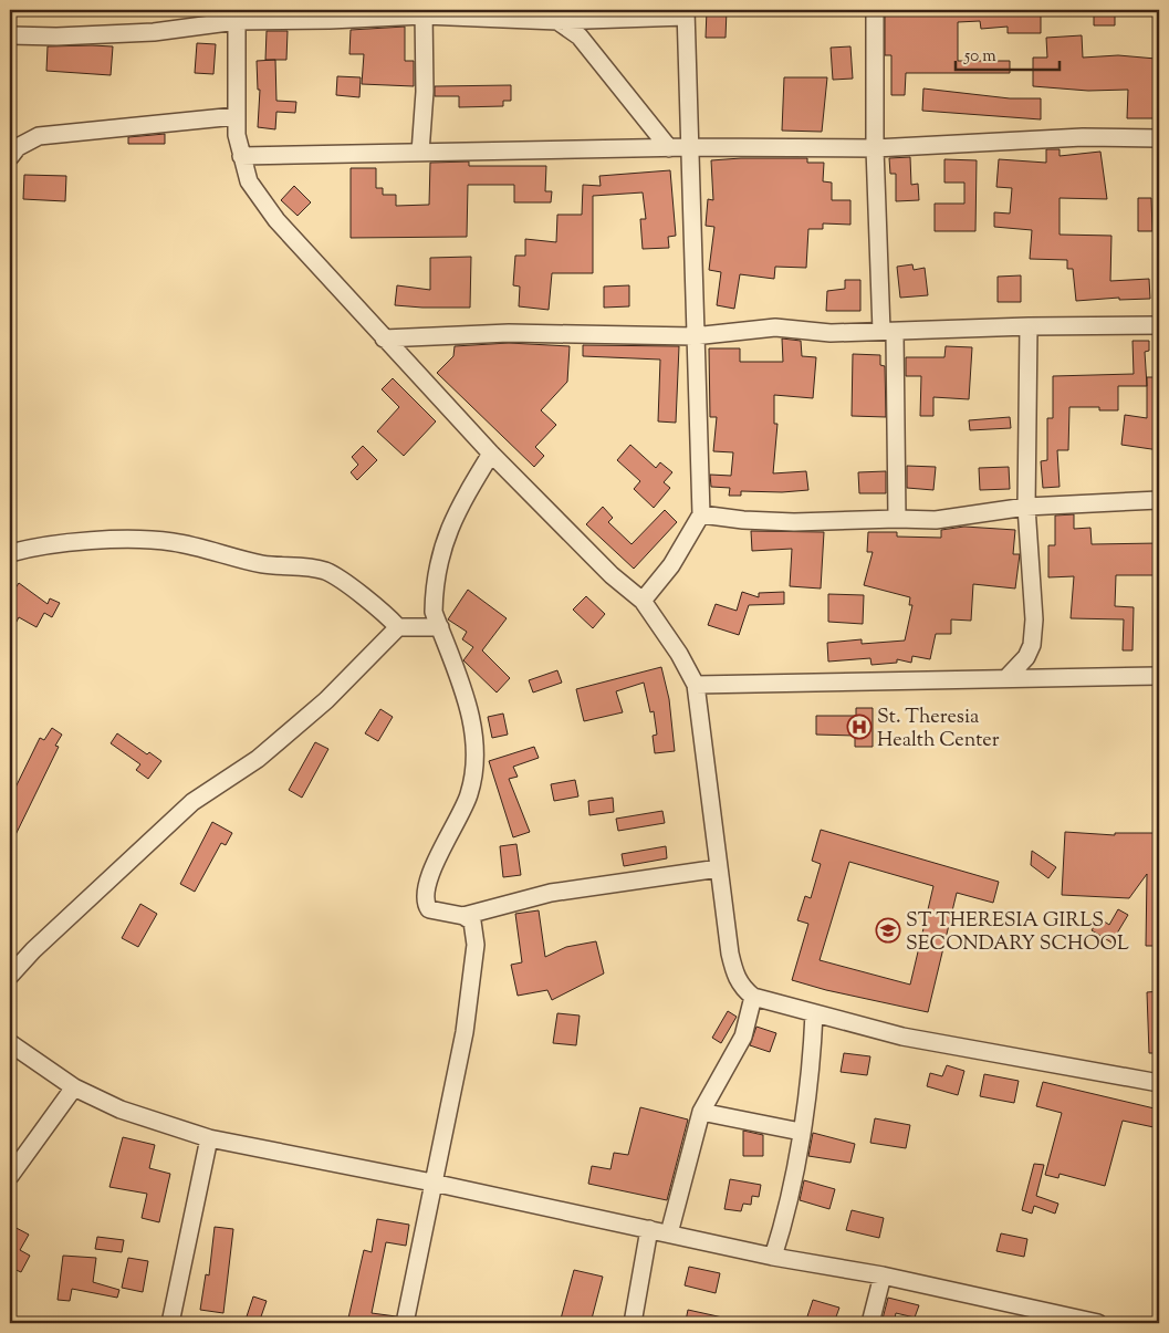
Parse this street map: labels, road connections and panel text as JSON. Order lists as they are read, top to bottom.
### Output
{
  "places": {
    "hospital": ["St. Theresia Health Center"],
    "school or university": ["ST THERESIA GIRLS SECONDARY SCHOOL"]
  },
  "scale_bar": "50 m"
}
